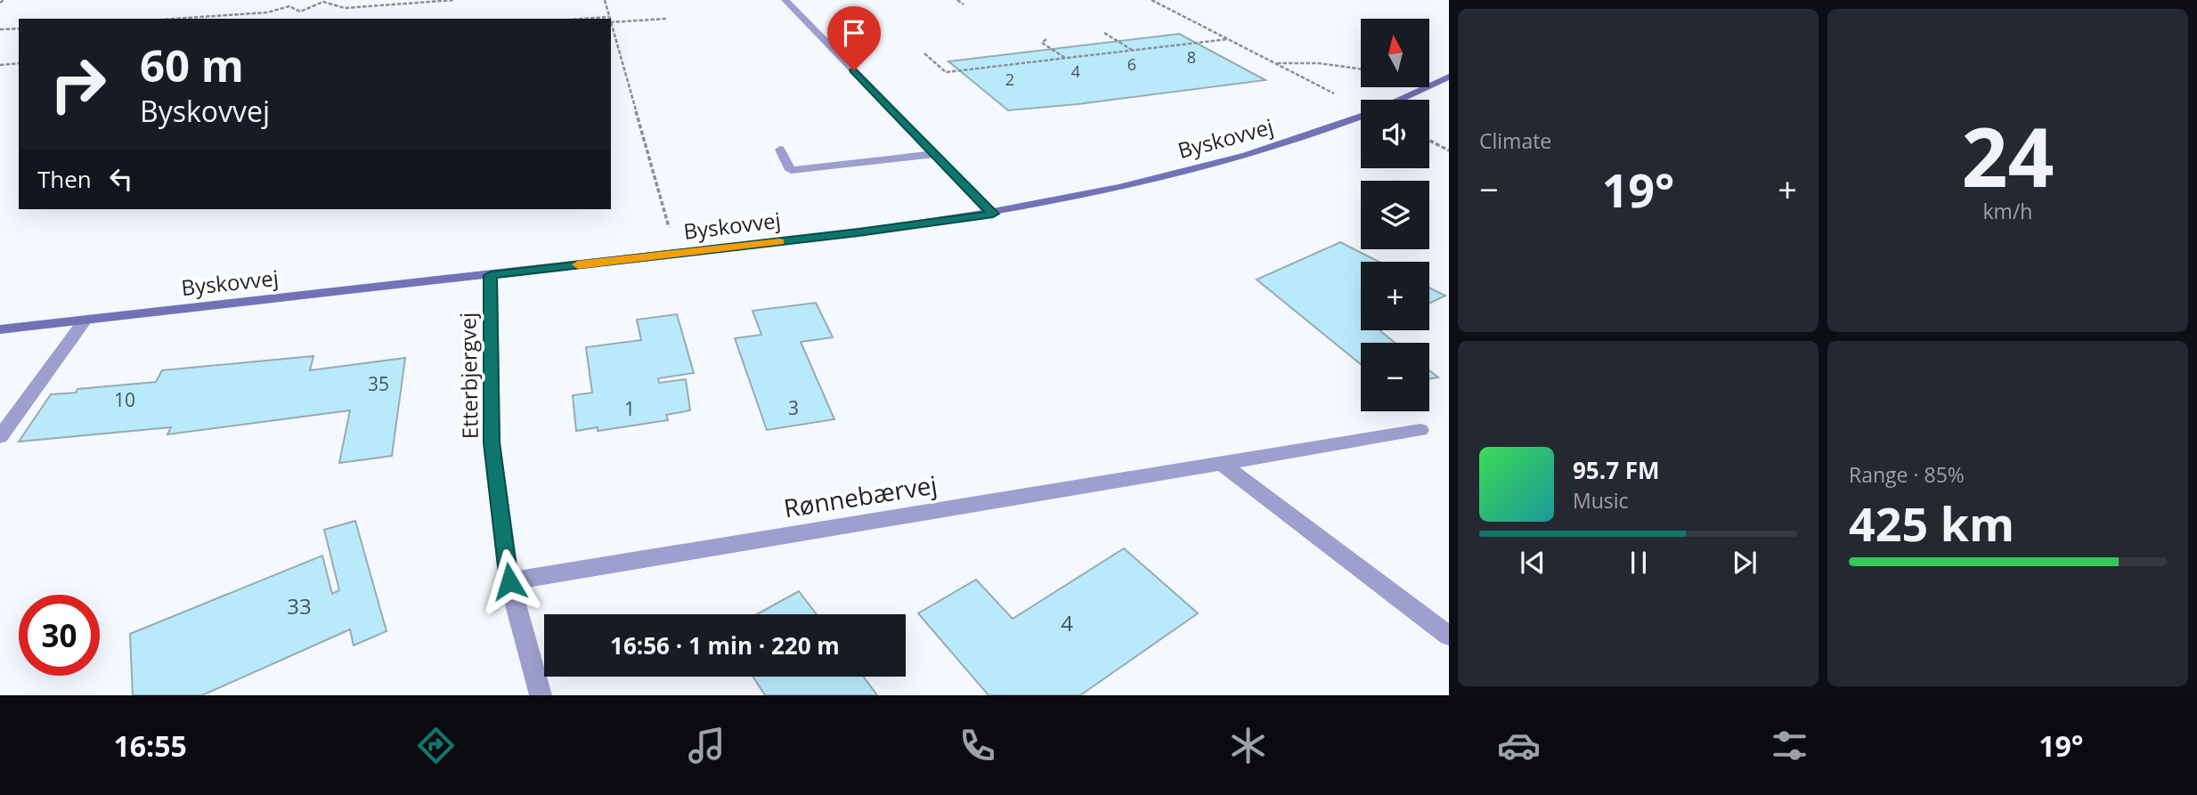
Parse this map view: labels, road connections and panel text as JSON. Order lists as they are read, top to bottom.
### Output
{
  "streets": {
    "main road": ["Byskovvej"],
    "street": ["Etterbjergvej", "Rønnebærvej"]
  },
  "crossings": [
    ["Byskovvej", "Etterbjergvej"],
    ["Etterbjergvej", "Rønnebærvej"]
  ],
  "house_numbers": [
    "8",
    "6",
    "4",
    "2",
    "35",
    "10",
    "3",
    "1",
    "33",
    "4"
  ],
  "north": "top",
  "page": {
    "tile": [
      "Climate",
      ["24", "km/h"],
      ["Range · 85%", "425 km"]
    ],
    "map_buttons": ["+", "−"],
    "turn": ["60 m", "Byskovvej"],
    "then": "Then",
    "heat": ["−", "19°", "+"],
    "song": ["95.7 FM", "Music"],
    "limit": "30",
    "trip": "16:56 · 1 min · 220 m",
    "tabs": ["16:55", "19°"]
  }
}
